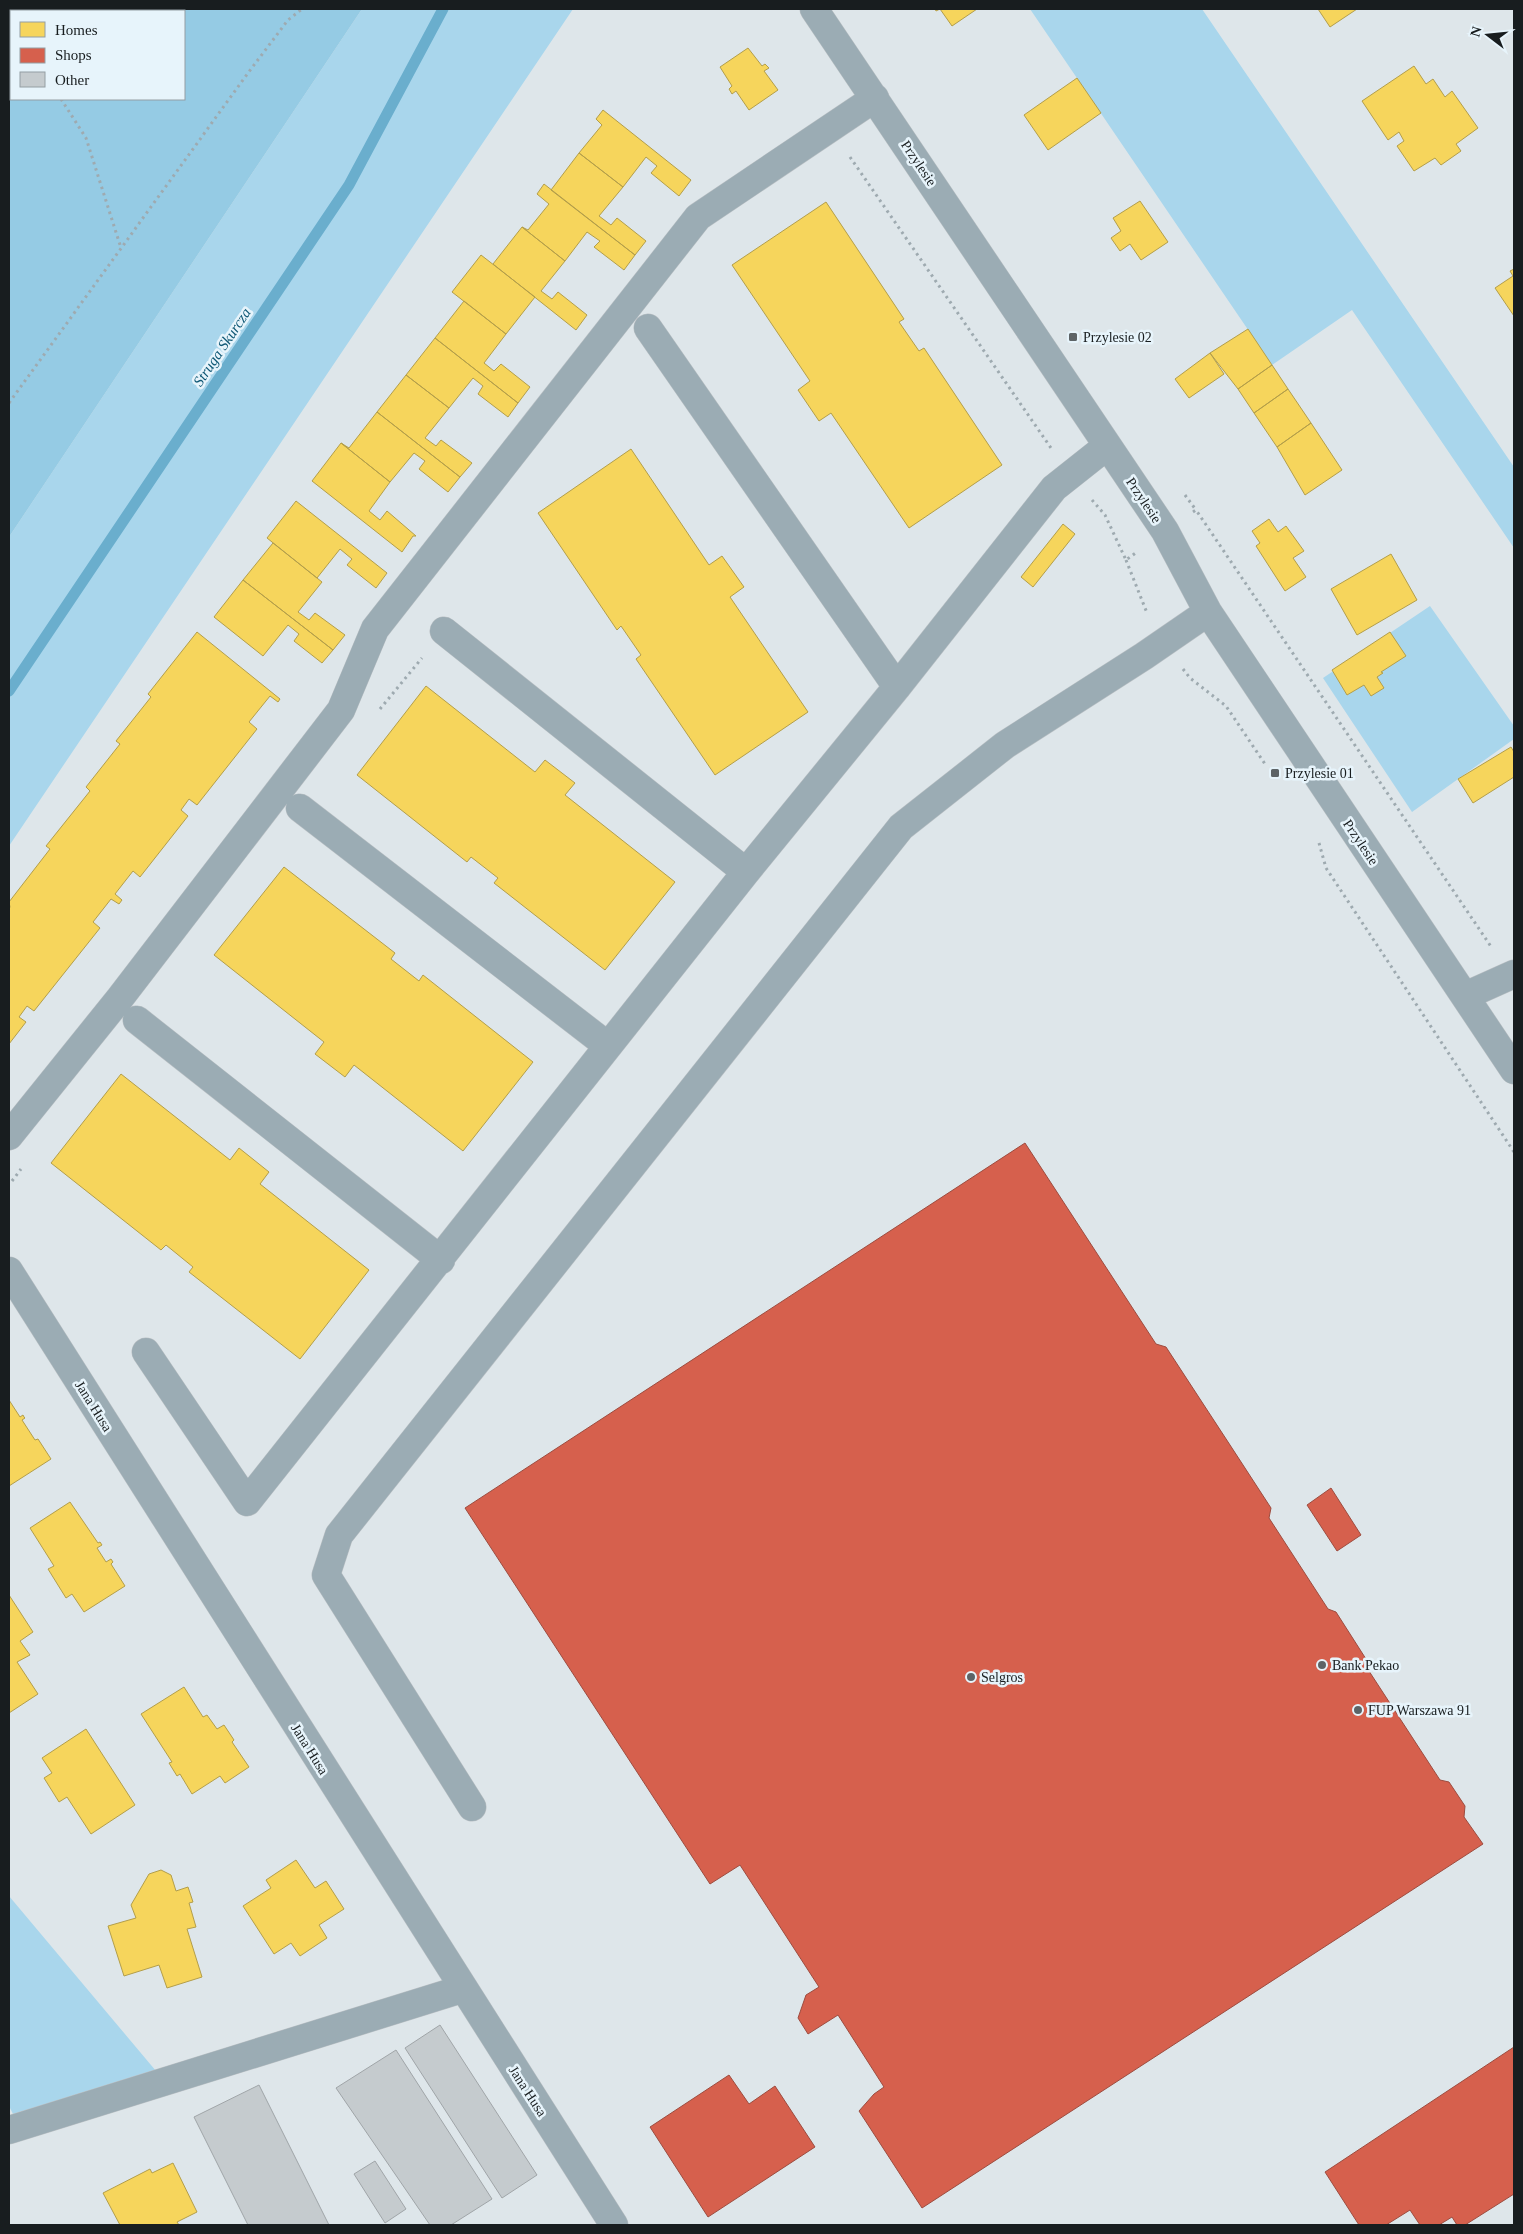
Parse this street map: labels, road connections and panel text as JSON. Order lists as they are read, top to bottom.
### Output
{
  "streets": {
    "street": ["Przylesie", "Jana Husa"]
  },
  "water": ["Struga Skurcza"],
  "places": {
    "transit": ["Przylesie 02", "Przylesie 01"],
    "other": ["Bank Pekao", "Selgros", "FUP Warszawa 91"]
  },
  "legend": ["Homes", "Shops", "Other"],
  "north": "left"
}
